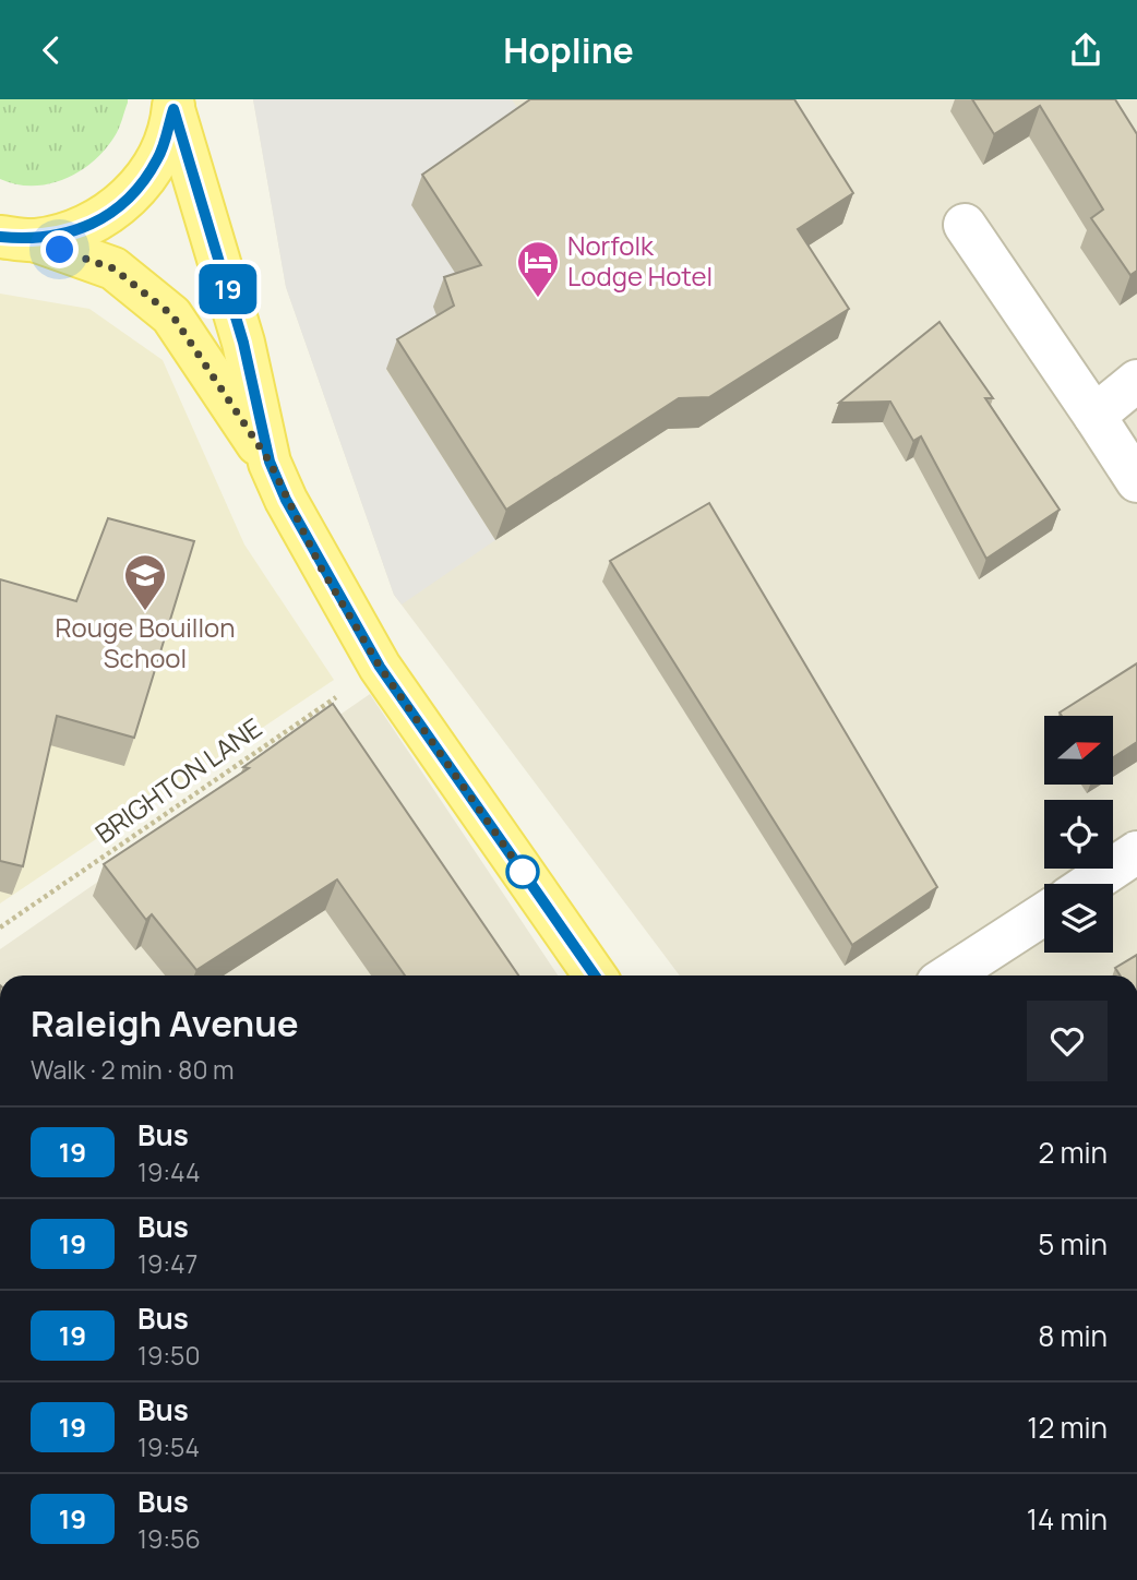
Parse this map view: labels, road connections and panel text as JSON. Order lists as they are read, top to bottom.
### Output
{
  "streets": {
    "path": ["BRIGHTON LANE"]
  },
  "places": {
    "hotel": ["Norfolk Lodge Hotel"],
    "school or university": ["Rouge Bouillon School"]
  },
  "lines": ["bus line 19"],
  "north": "right",
  "page": {
    "header": "Hopline",
    "on_map": "19",
    "heading": ["Raleigh Avenue", "Walk · 2 min · 80 m"],
    "list": [
      {
        "mark": "19",
        "name": "Bus",
        "note": "19:44",
        "value": "2 min"
      },
      {
        "mark": "19",
        "name": "Bus",
        "note": "19:47",
        "value": "5 min"
      },
      {
        "mark": "19",
        "name": "Bus",
        "note": "19:50",
        "value": "8 min"
      },
      {
        "mark": "19",
        "name": "Bus",
        "note": "19:54",
        "value": "12 min"
      },
      {
        "mark": "19",
        "name": "Bus",
        "note": "19:56",
        "value": "14 min"
      }
    ]
  }
}
